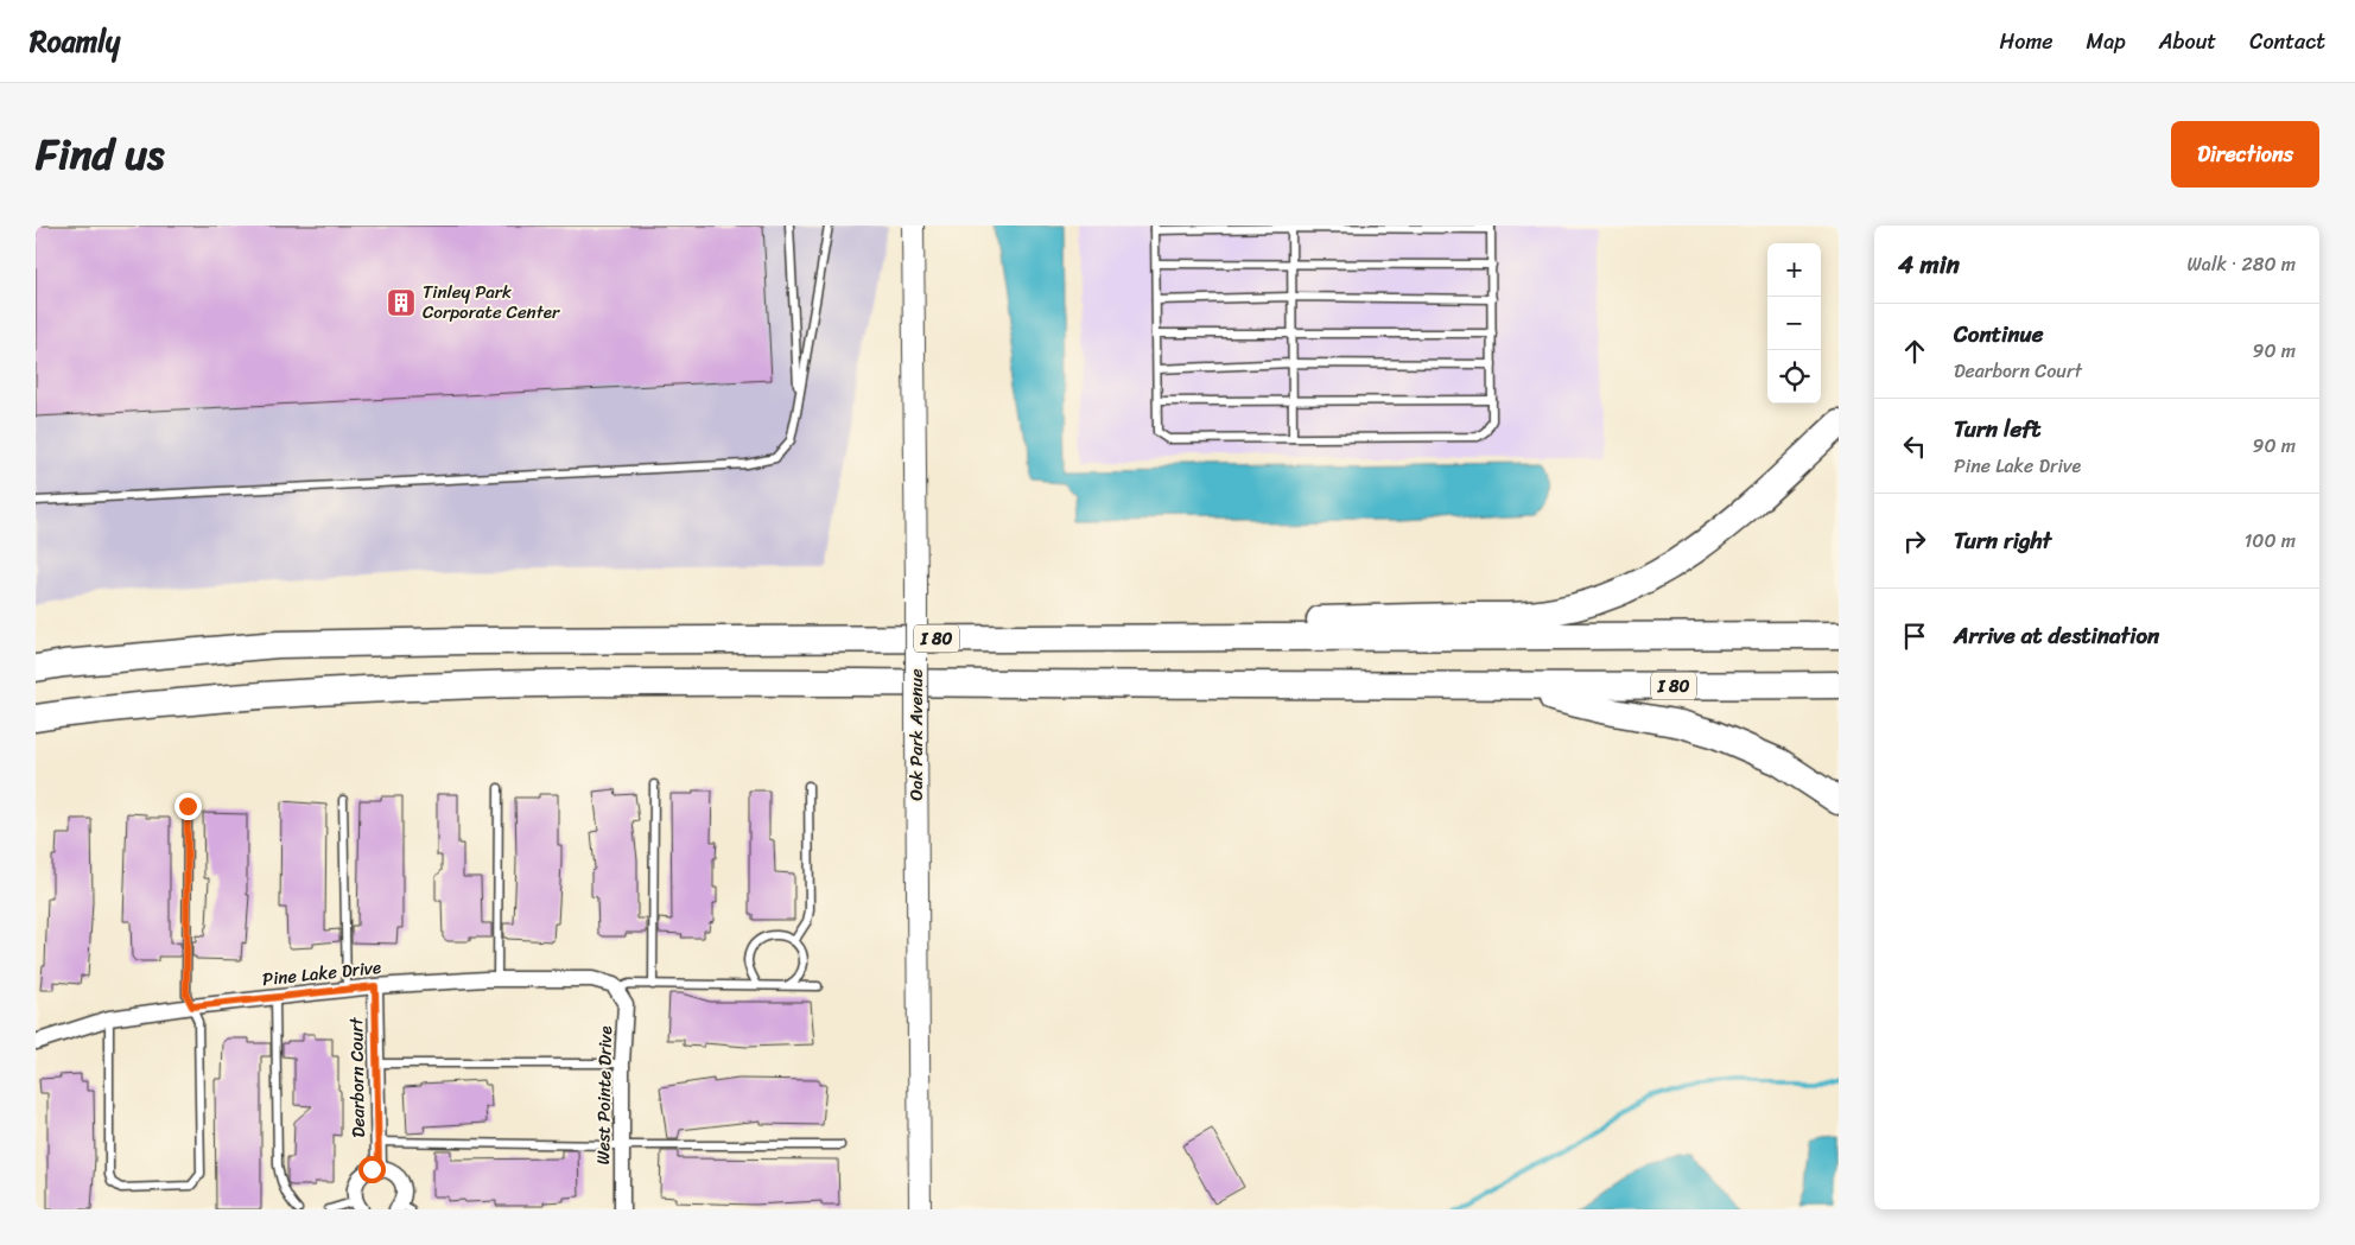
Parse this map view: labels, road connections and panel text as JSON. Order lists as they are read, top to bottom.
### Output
{
  "streets": {
    "highway": ["I 80"],
    "street": [
      "Oak Park Avenue",
      "Pine Lake Drive",
      "Dearborn Court",
      "West Pointe Drive"
    ]
  },
  "crossings": [
    ["Pine Lake Drive", "Dearborn Court"],
    ["Pine Lake Drive", "West Pointe Drive"]
  ],
  "places": {
    "building": ["Tinley Park Corporate Center"]
  },
  "page": {
    "header": "Roamly",
    "nav": [
      "Home",
      "Map",
      "About",
      "Contact"
    ],
    "title": "Find us",
    "buttons": "Directions",
    "heading": ["4 min", "Walk · 280 m"],
    "map_buttons": ["+", "−"],
    "list": [
      ["Continue", "Dearborn Court", "90 m"],
      ["Turn left", "Pine Lake Drive", "90 m"],
      ["Turn right", "100 m"],
      "Arrive at destination"
    ]
  }
}
